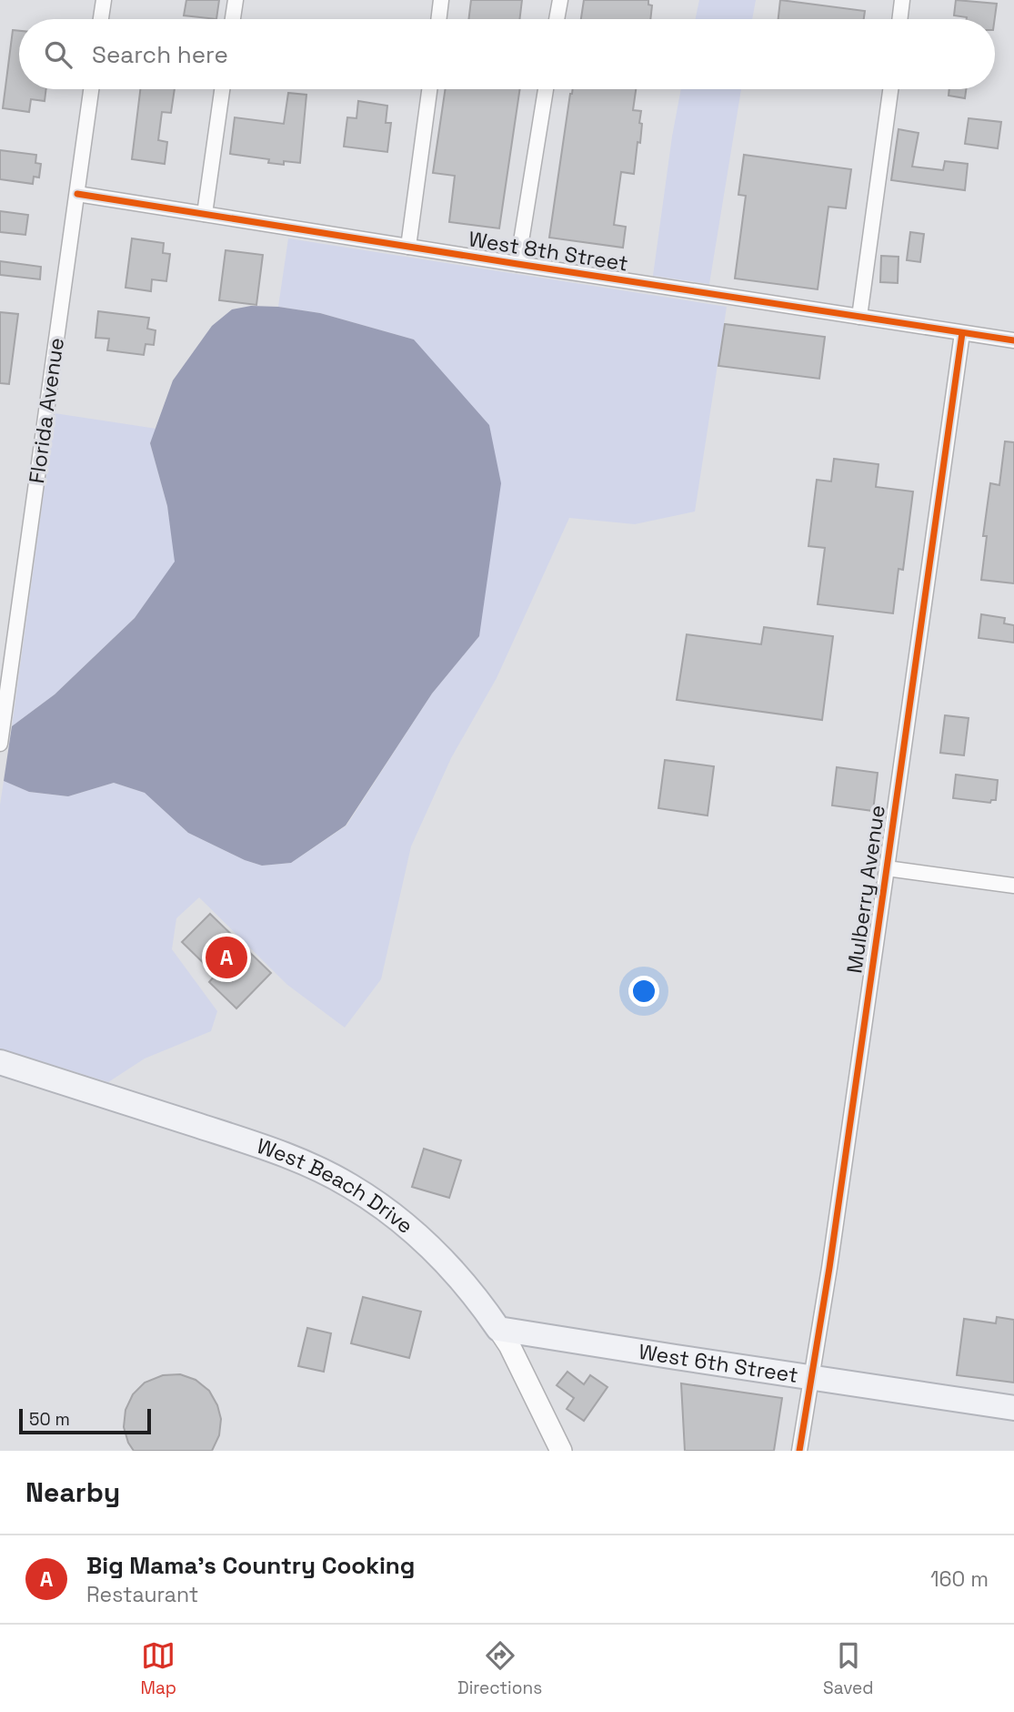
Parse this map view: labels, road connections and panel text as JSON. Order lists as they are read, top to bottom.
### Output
{
  "streets": {
    "main road": ["West Beach Drive", "West 6th Street"],
    "street": ["West 8th Street", "Florida Avenue", "Mulberry Avenue"]
  },
  "crossings": [
    ["West 8th Street", "Florida Avenue"],
    ["West 8th Street", "Mulberry Avenue"],
    ["Mulberry Avenue", "West 6th Street"],
    ["West Beach Drive", "West 6th Street"]
  ],
  "scale_bar": "50 m",
  "page": {
    "search": "Search here",
    "pins": "A",
    "scale": "50 m",
    "heading": "Nearby",
    "list": [
      {
        "mark": "A",
        "name": "Big Mama's Country Cooking",
        "note": "Restaurant",
        "value": "160 m"
      }
    ],
    "nav": ["Map", "Directions", "Saved"]
  }
}
